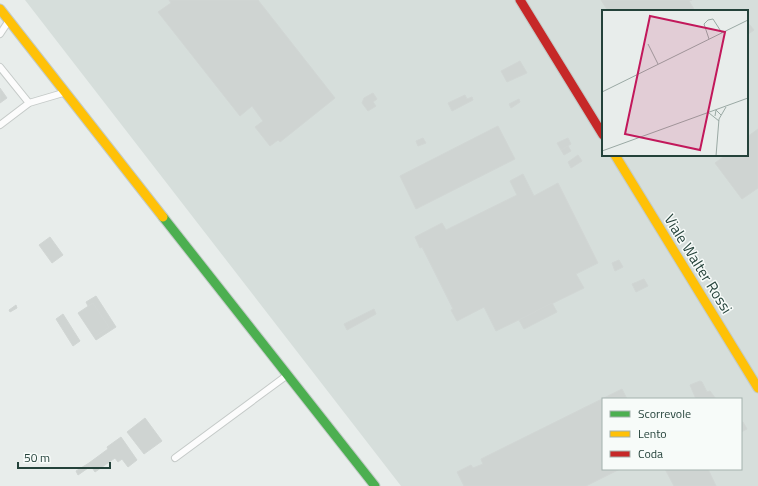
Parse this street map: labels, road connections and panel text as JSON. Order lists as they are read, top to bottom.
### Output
{
  "streets": {
    "main road": ["Viale Walter Rossi"]
  },
  "legend": ["Scorrevole", "Lento", "Coda"],
  "scale_bar": "50 m"
}
